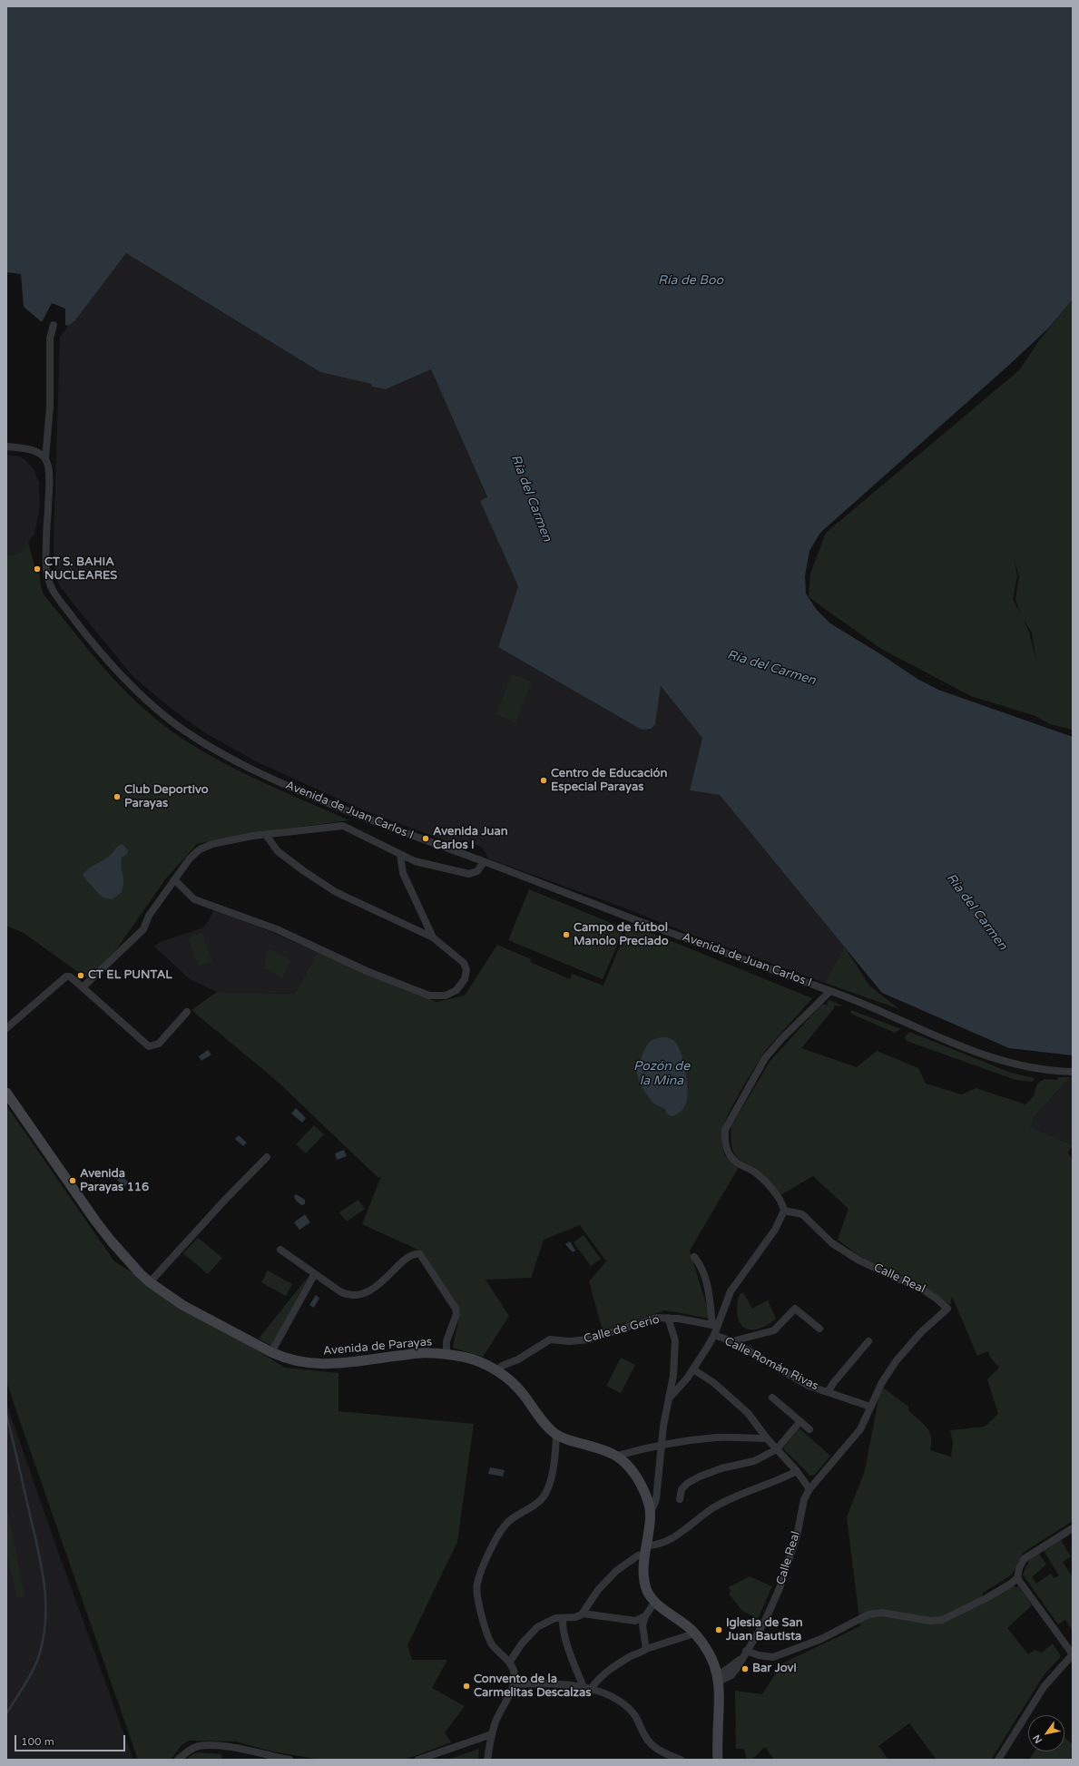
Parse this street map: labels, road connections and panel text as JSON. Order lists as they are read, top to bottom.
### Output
{
  "streets": {
    "street": [
      "Avenida de Juan Carlos I",
      "Calle Real",
      "Calle de Gerio",
      "Avenida de Parayas",
      "Calle Román Rivas"
    ]
  },
  "crossings": [
    ["Calle Real", "Avenida de Parayas"],
    ["Calle Real", "Calle Román Rivas"],
    ["Calle de Gerio", "Avenida de Parayas"]
  ],
  "water": ["Ría de Boo", "Ría del Carmen", "Pozón de la Mina"],
  "places": [
    "CT S. BAHIA NUCLEARES",
    "Centro de Educación Especial Parayas",
    "Club Deportivo Parayas",
    "Avenida Juan Carlos I",
    "Campo de fútbol Manolo Preciado",
    "CT EL PUNTAL",
    "Avenida Parayas 116",
    "Iglesia de San Juan Bautista",
    "Bar Jovi",
    "Convento de la Carmelitas Descalzas"
  ],
  "scale_bar": "100 m",
  "north": "bottom left"
}
